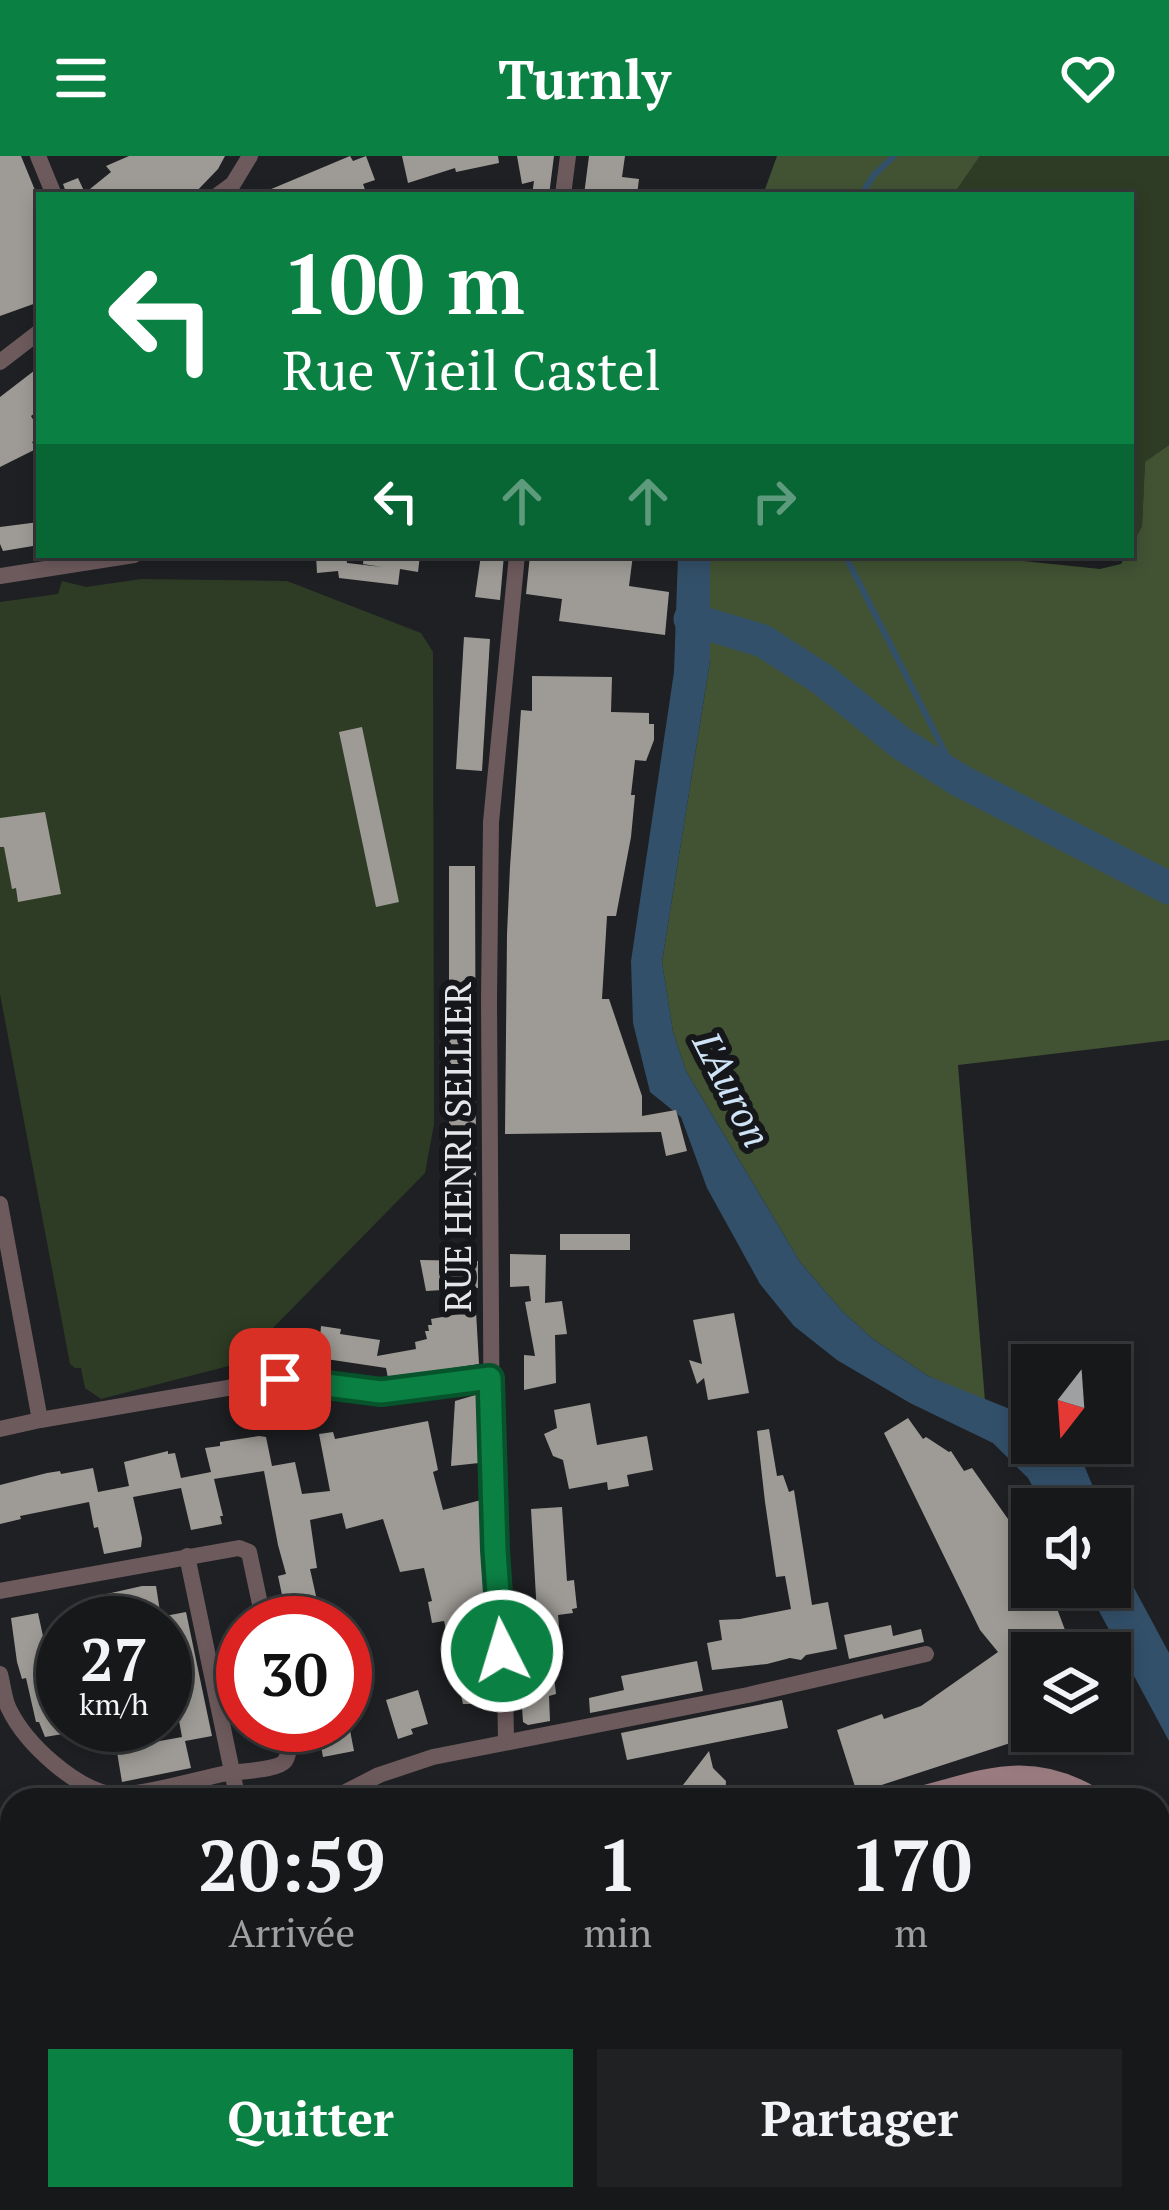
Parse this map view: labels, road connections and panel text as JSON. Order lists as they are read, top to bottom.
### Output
{
  "streets": {
    "street": ["RUE HENRI SELLIER"]
  },
  "water": ["L'Auron"],
  "north": "bottom",
  "page": {
    "header": "Turnly",
    "turn": ["100 m", "Rue Vieil Castel"],
    "speed": "27 km/h",
    "limit": "30",
    "eta": [
      "20:59",
      "Arrivée",
      "1",
      "min",
      "170",
      "m"
    ],
    "buttons": ["Quitter", "Partager"]
  }
}
